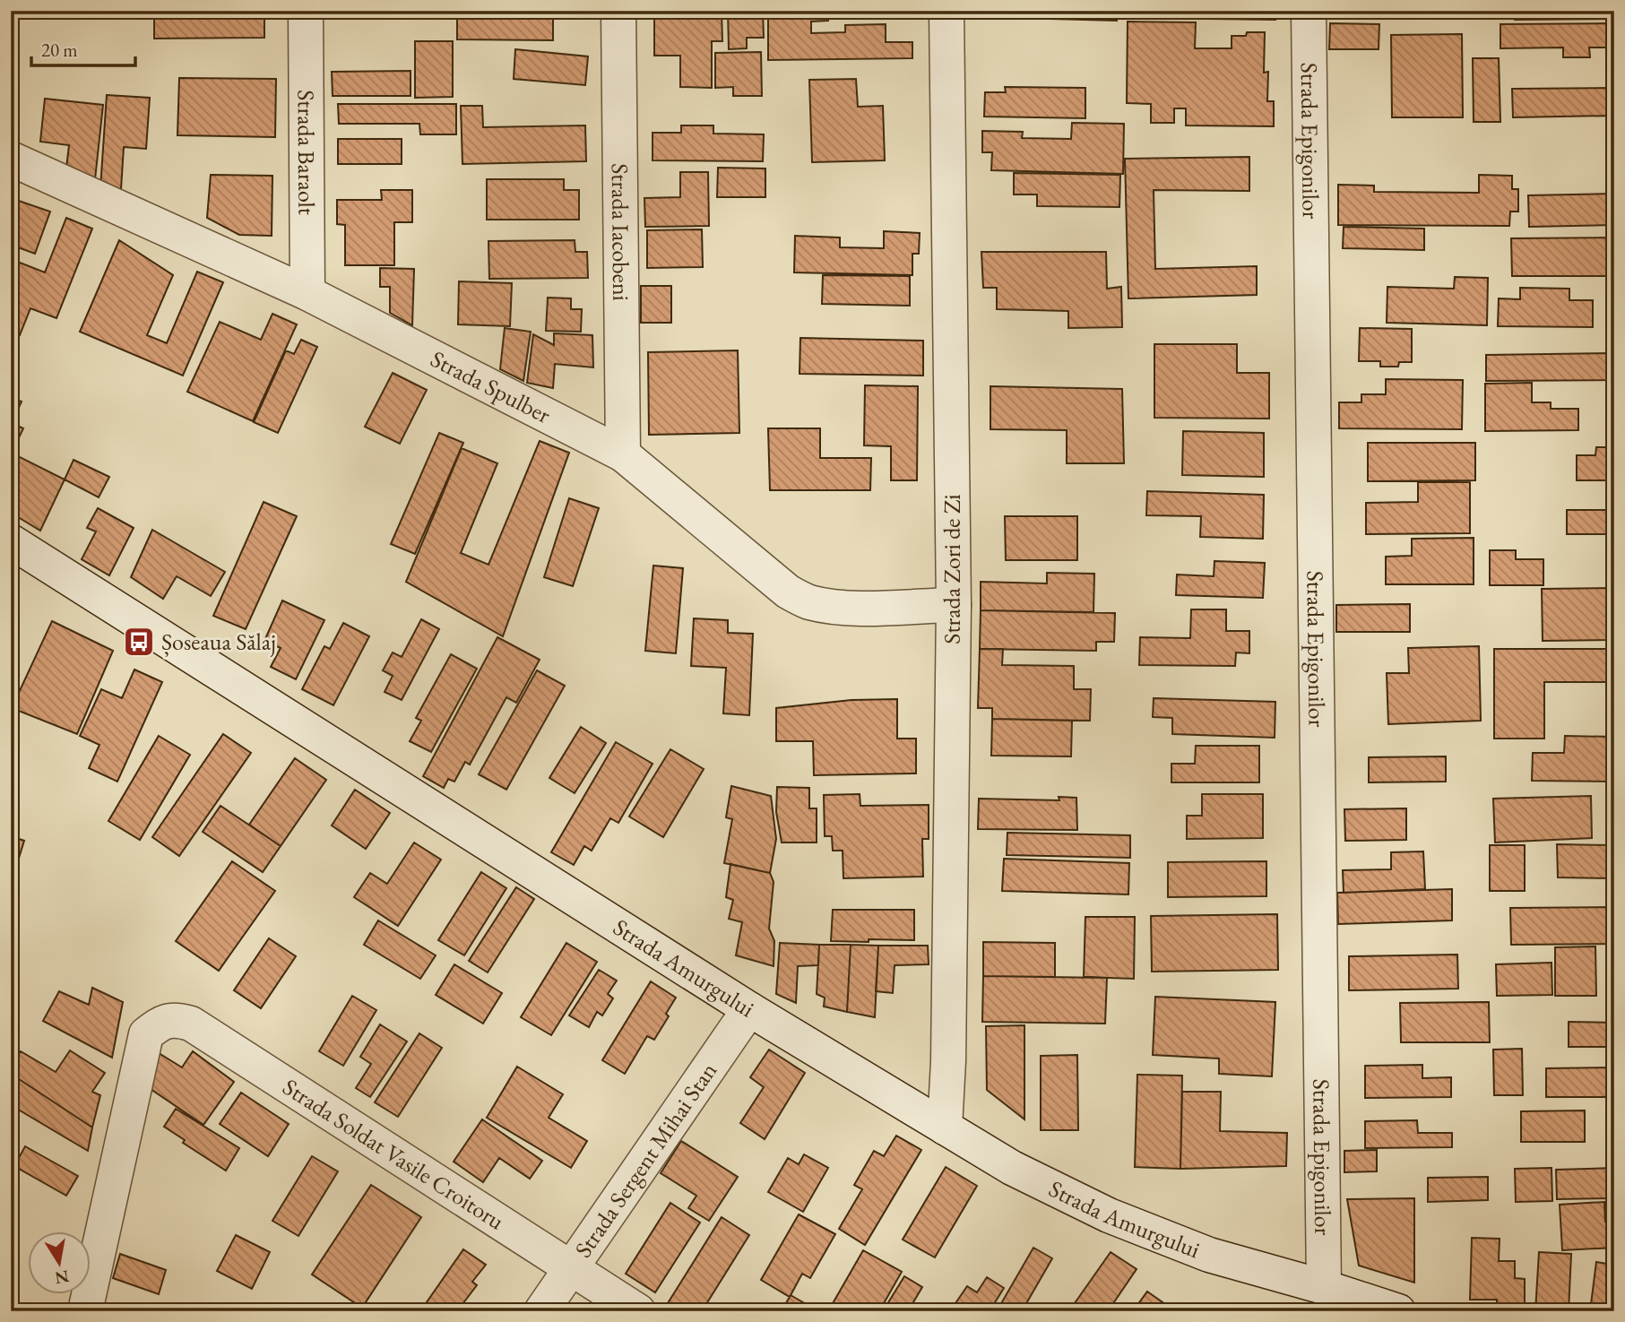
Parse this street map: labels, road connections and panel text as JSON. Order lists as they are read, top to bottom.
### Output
{
  "streets": {
    "street": [
      "Strada Epigonilor",
      "Strada Baraolt",
      "Strada Iacobeni",
      "Strada Spulber",
      "Strada Zori de Zi",
      "Strada Amurgului",
      "Strada Soldat Vasile Croitoru",
      "Strada Sergent Mihai Stan"
    ]
  },
  "crossings": [
    ["Strada Epigonilor", "Strada Amurgului"],
    ["Strada Baraolt", "Strada Spulber"],
    ["Strada Iacobeni", "Strada Spulber"],
    ["Strada Spulber", "Strada Zori de Zi"],
    ["Strada Zori de Zi", "Strada Amurgului"],
    ["Strada Amurgului", "Strada Sergent Mihai Stan"],
    ["Strada Soldat Vasile Croitoru", "Strada Sergent Mihai Stan"]
  ],
  "places": {
    "bus stop": ["Șoseaua Sălaj"]
  },
  "scale_bar": "20 m",
  "north": "bottom"
}
